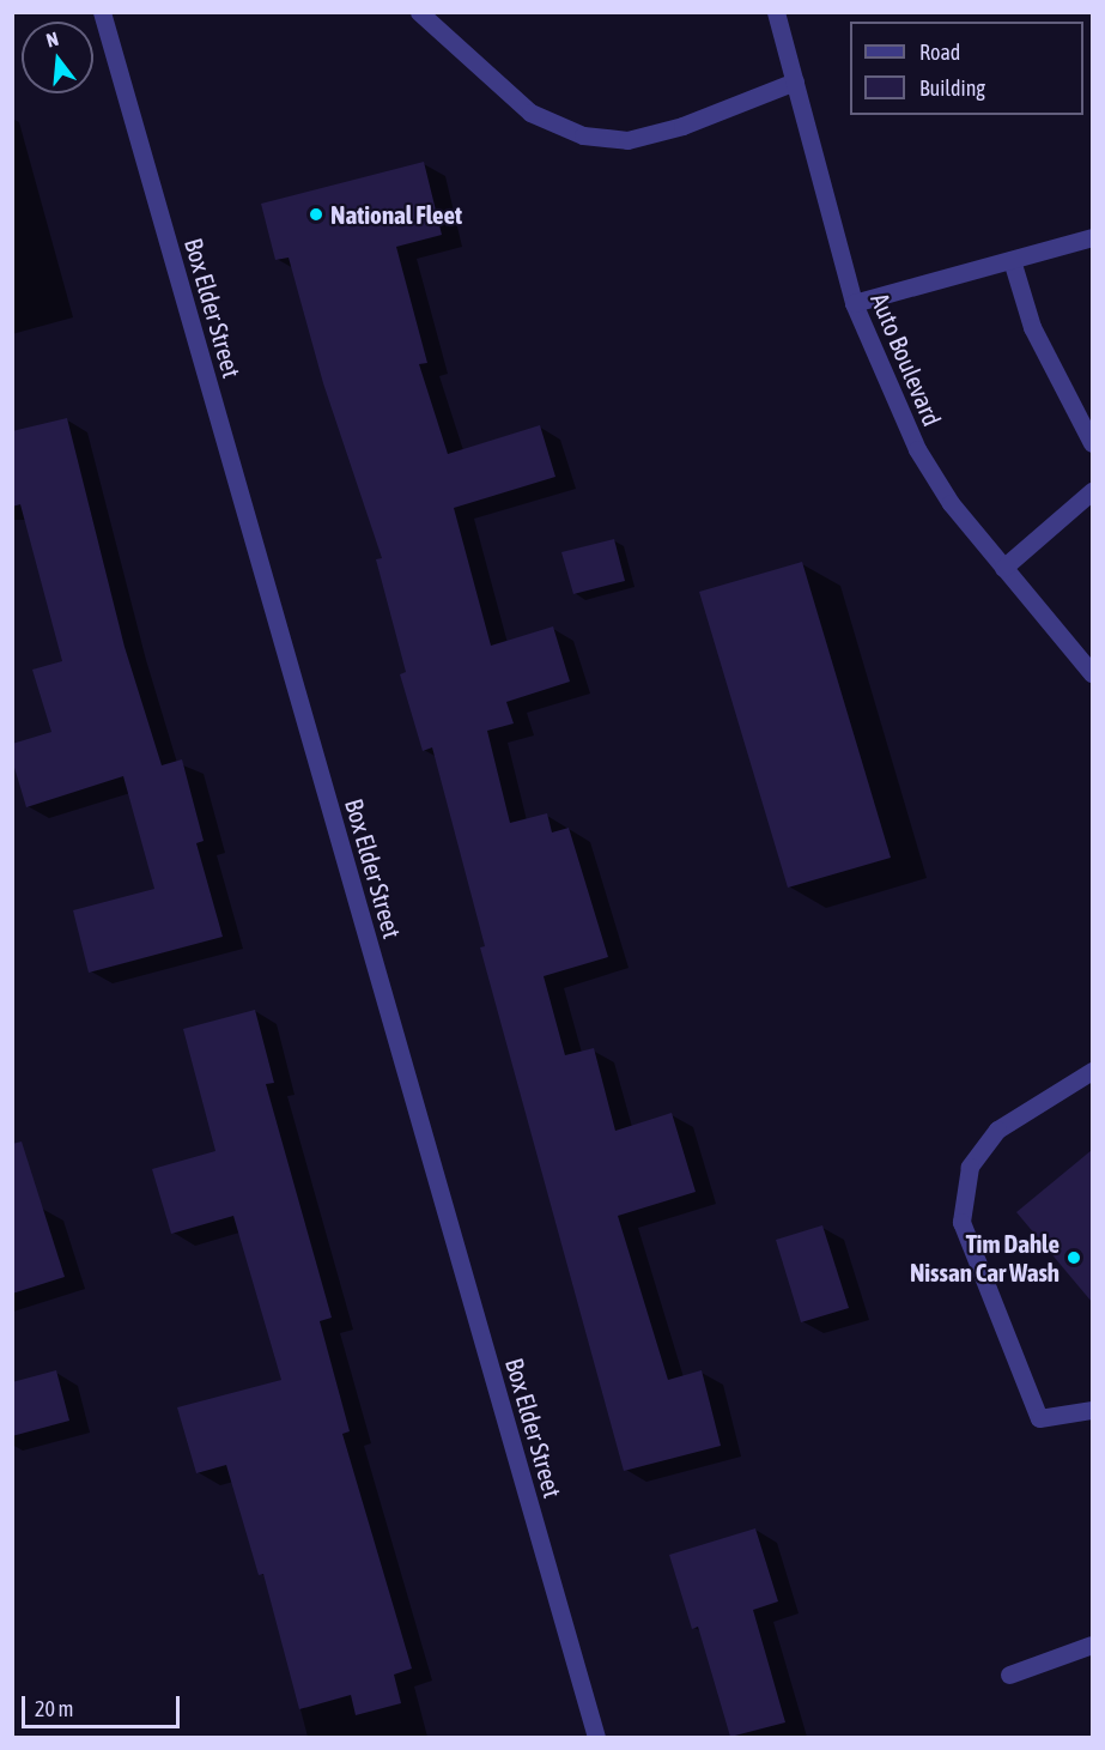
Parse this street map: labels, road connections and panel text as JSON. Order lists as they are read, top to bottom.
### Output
{
  "streets": {
    "street": ["Box Elder Street", "Auto Boulevard"]
  },
  "places": ["National Fleet", "Tim Dahle Nissan Car Wash"],
  "legend": ["Road", "Building"],
  "scale_bar": "20 m",
  "north": "top"
}
